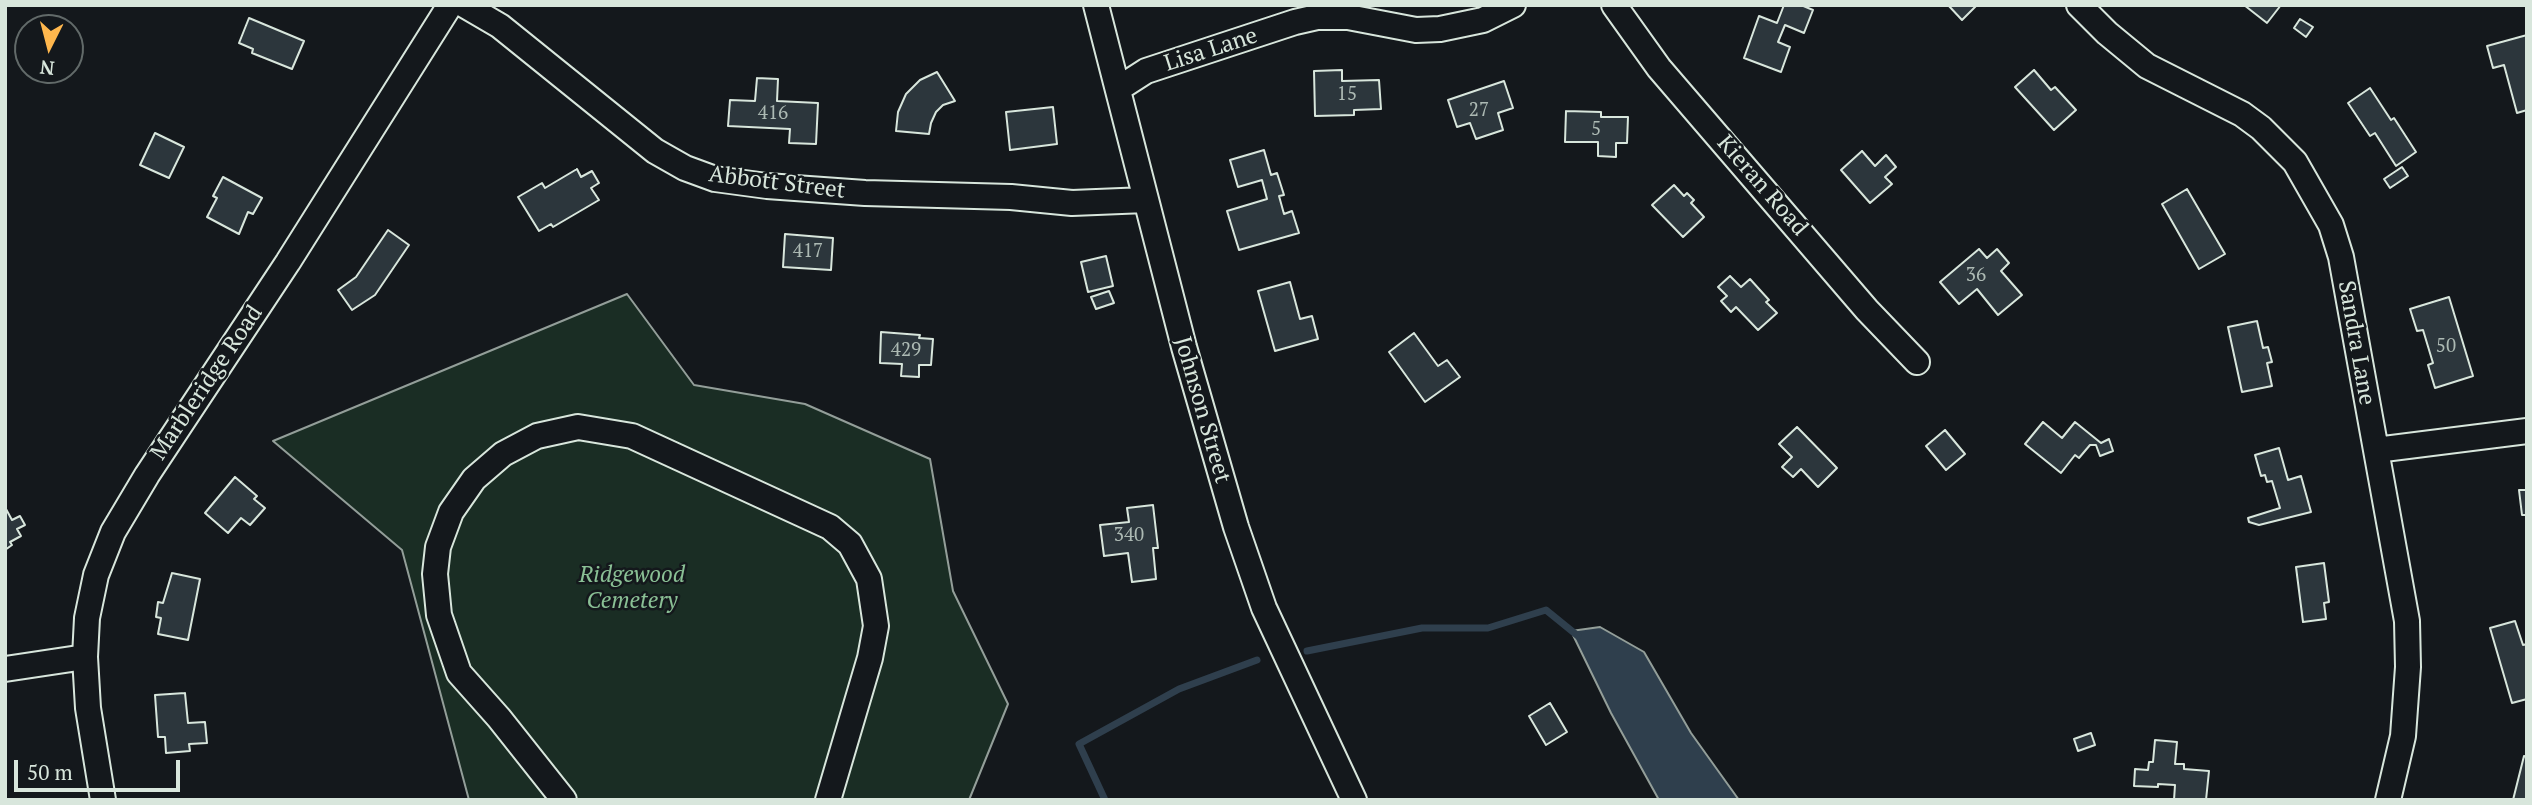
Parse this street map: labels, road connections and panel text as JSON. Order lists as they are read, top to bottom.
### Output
{
  "streets": {
    "street": [
      "Lisa Lane",
      "Abbott Street",
      "Kieran Road",
      "Sandra Lane",
      "Marbleridge Road",
      "Johnson Street"
    ]
  },
  "crossings": [
    ["Lisa Lane", "Johnson Street"],
    ["Abbott Street", "Johnson Street"]
  ],
  "parks": ["Ridgewood Cemetery"],
  "house_numbers": [
    "15",
    "27",
    "416",
    "5",
    "417",
    "36",
    "50",
    "429",
    "340"
  ],
  "scale_bar": "50 m",
  "north": "bottom"
}
